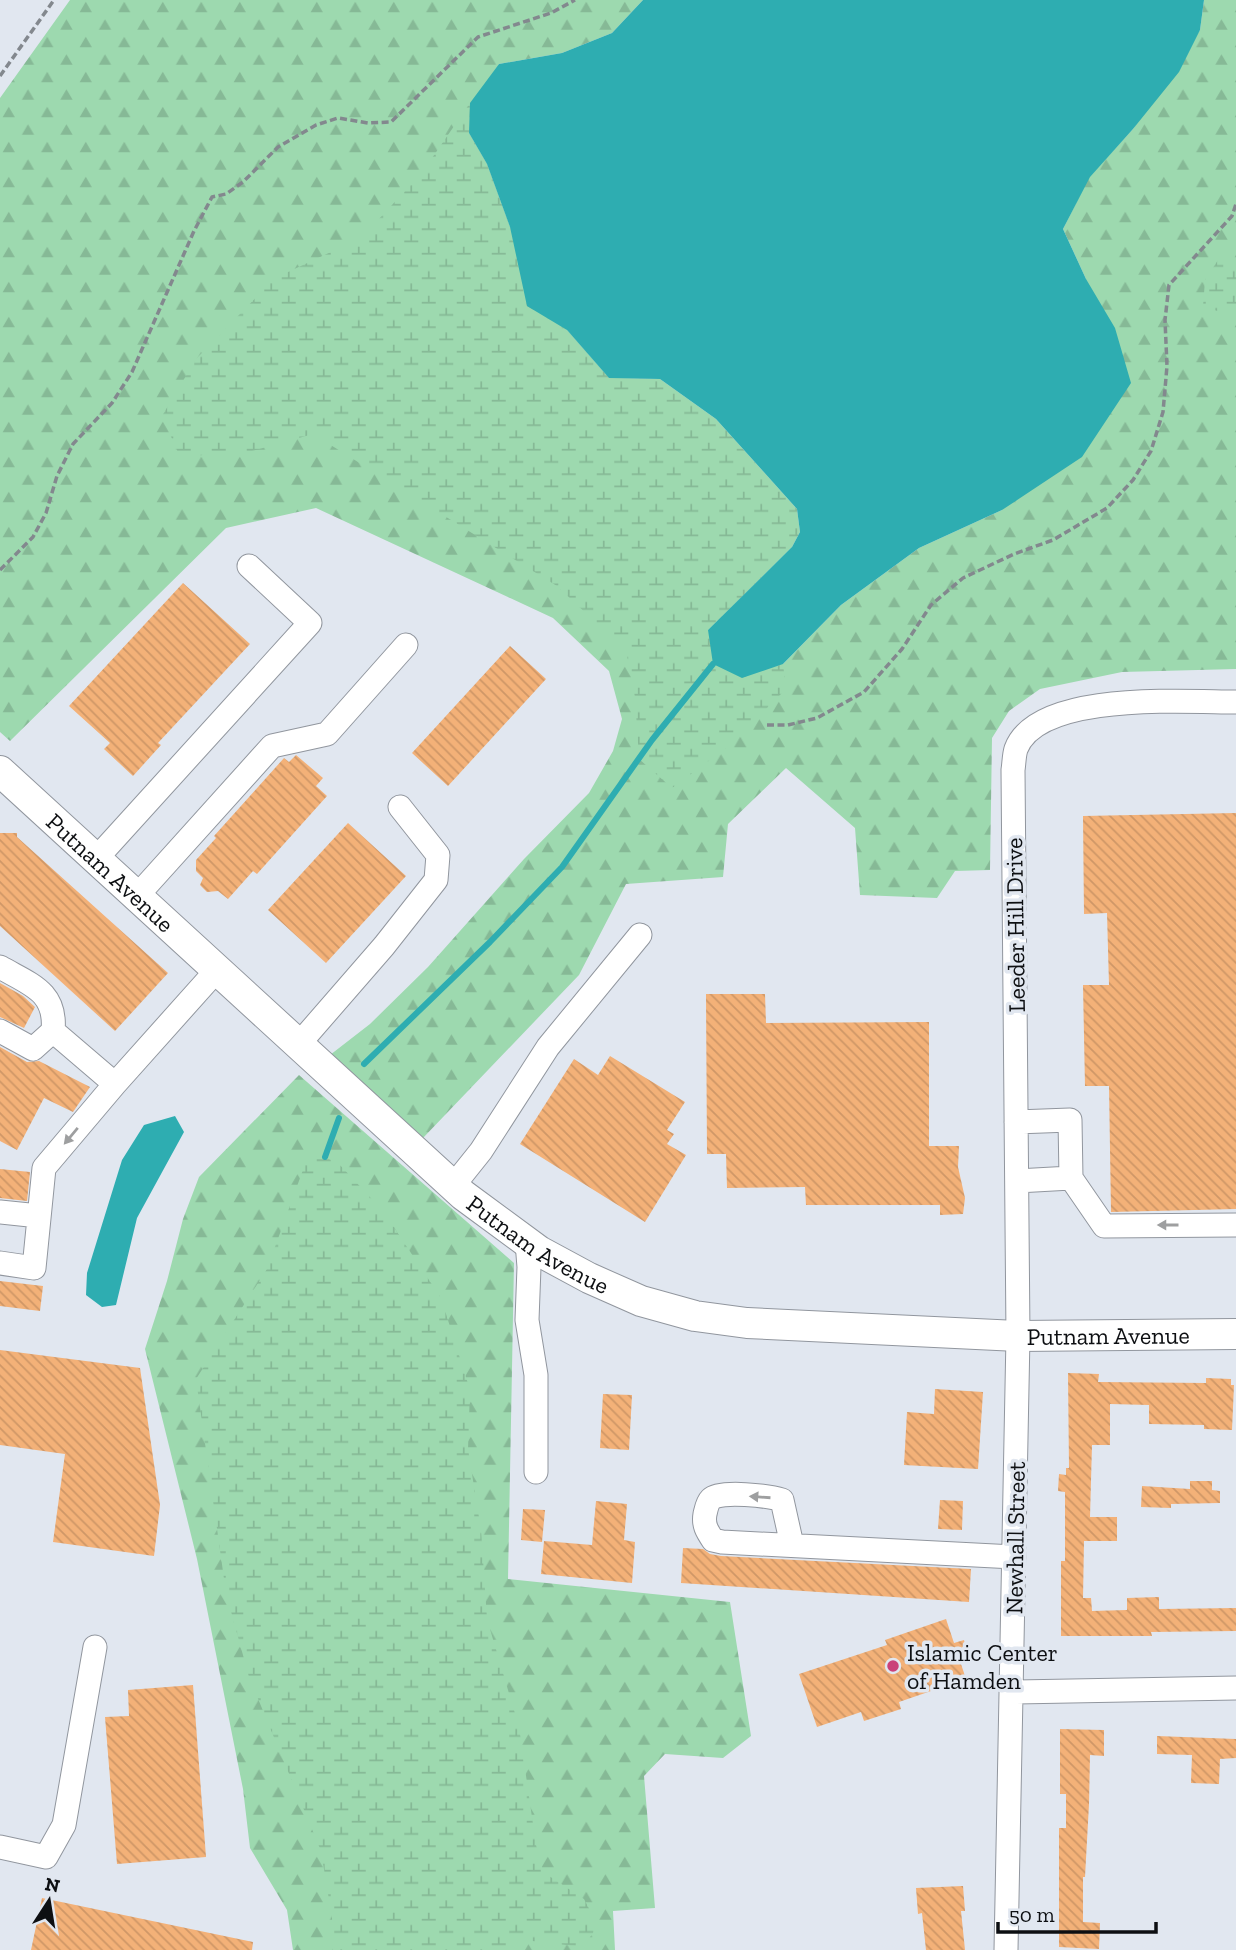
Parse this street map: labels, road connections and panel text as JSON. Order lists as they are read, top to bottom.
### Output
{
  "streets": {
    "main road": ["Putnam Avenue"],
    "street": ["Leeder Hill Drive", "Newhall Street"]
  },
  "crossings": [
    ["Putnam Avenue", "Leeder Hill Drive"],
    ["Putnam Avenue", "Newhall Street"],
    ["Leeder Hill Drive", "Newhall Street"]
  ],
  "places": ["Islamic Center of Hamden"],
  "scale_bar": "50 m",
  "north": "top"
}
